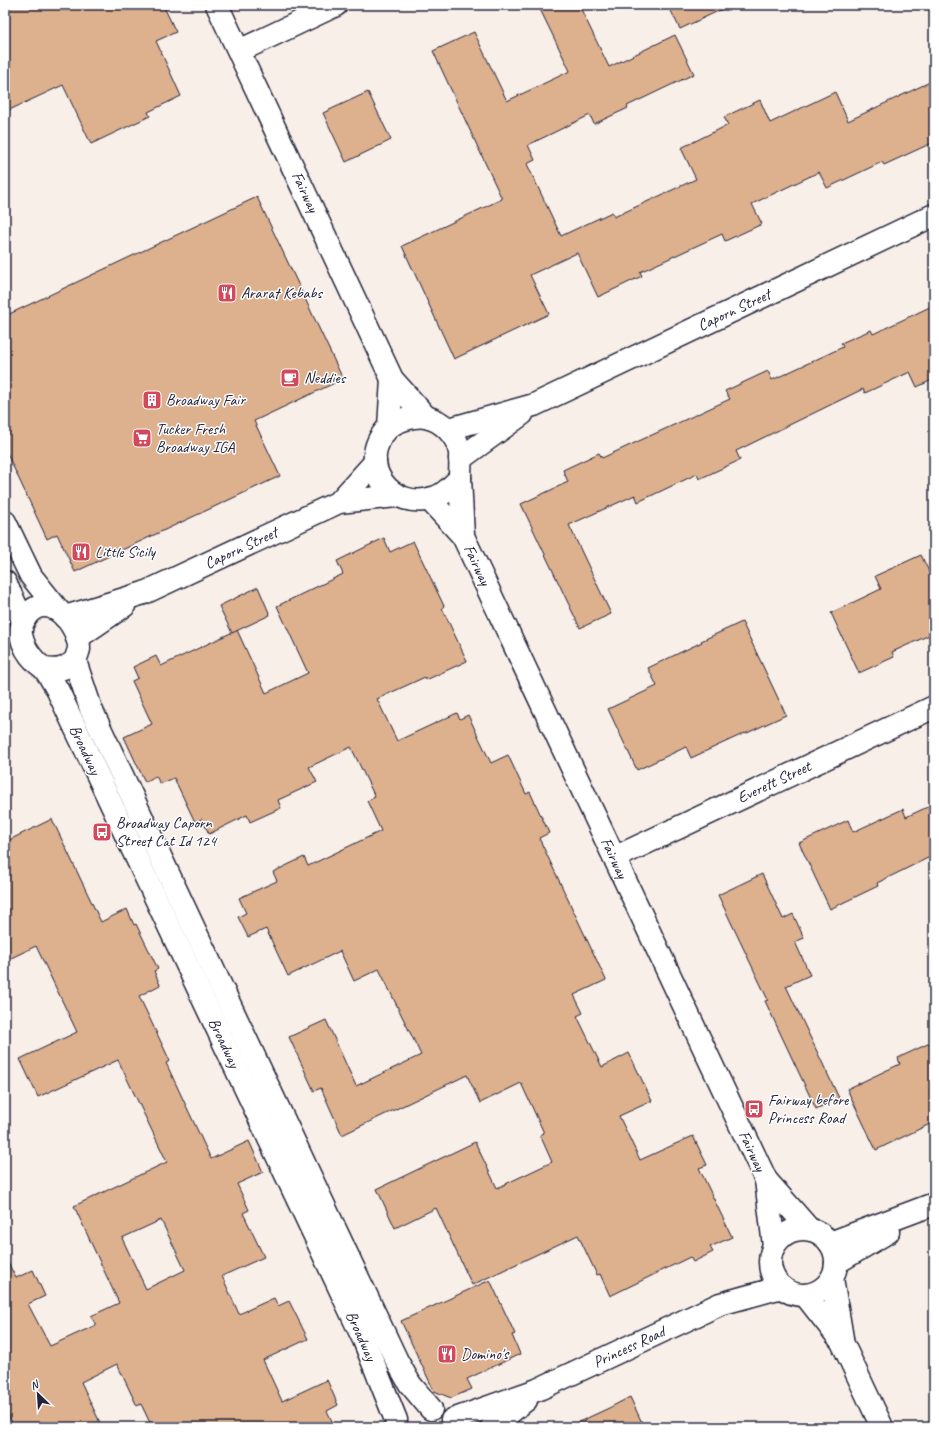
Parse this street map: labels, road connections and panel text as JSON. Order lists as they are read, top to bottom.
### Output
{
  "streets": {
    "street": [
      "Fairway",
      "Caporn Street",
      "Broadway",
      "Everett Street",
      "Princess Road"
    ]
  },
  "crossings": [
    ["Fairway", "Caporn Street"],
    ["Fairway", "Everett Street"],
    ["Caporn Street", "Broadway"]
  ],
  "places": {
    "restaurant": ["Ararat Kebabs", "Little Sicily", "Domino's"],
    "cafe": ["Neddies"],
    "building": ["Broadway Fair"],
    "supermarket": ["Tucker Fresh Broadway IGA"],
    "bus stop": ["Broadway Caporn Street Cat Id 124", "Fairway before Princess Road"]
  },
  "north": "top left"
}
